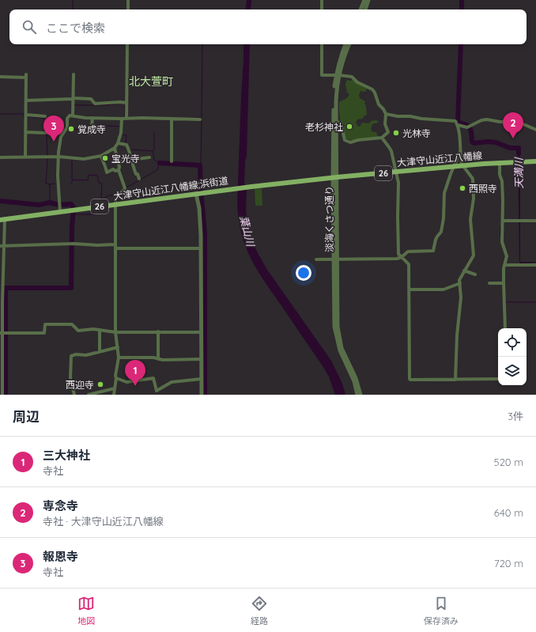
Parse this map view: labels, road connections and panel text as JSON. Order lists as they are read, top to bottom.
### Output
{
  "streets": {
    "main road": ["大津守山近江八幡線", "26", "大津守山近江八幡線;浜街道"],
    "street": ["淡海くさつ通り"]
  },
  "crossings": [
    ["大津守山近江八幡線", "大津守山近江八幡線;浜街道"],
    ["大津守山近江八幡線", "淡海くさつ通り"]
  ],
  "districts": ["北大萱町"],
  "water": ["天満川", "葉山川"],
  "places": [
    "老杉神社",
    "覚成寺",
    "光林寺",
    "宝光寺",
    "西照寺",
    "西迎寺"
  ],
  "page": {
    "search": "ここで検索",
    "pins": ["2", "3", "1"],
    "heading": ["周辺", "3件"],
    "list": [
      {
        "mark": "1",
        "name": "三大神社",
        "note": "寺社",
        "value": "520 m"
      },
      {
        "mark": "2",
        "name": "専念寺",
        "note": "寺社 · 大津守山近江八幡線",
        "value": "640 m"
      },
      {
        "mark": "3",
        "name": "報恩寺",
        "note": "寺社",
        "value": "720 m"
      }
    ],
    "nav": ["地図", "経路", "保存済み"]
  }
}
